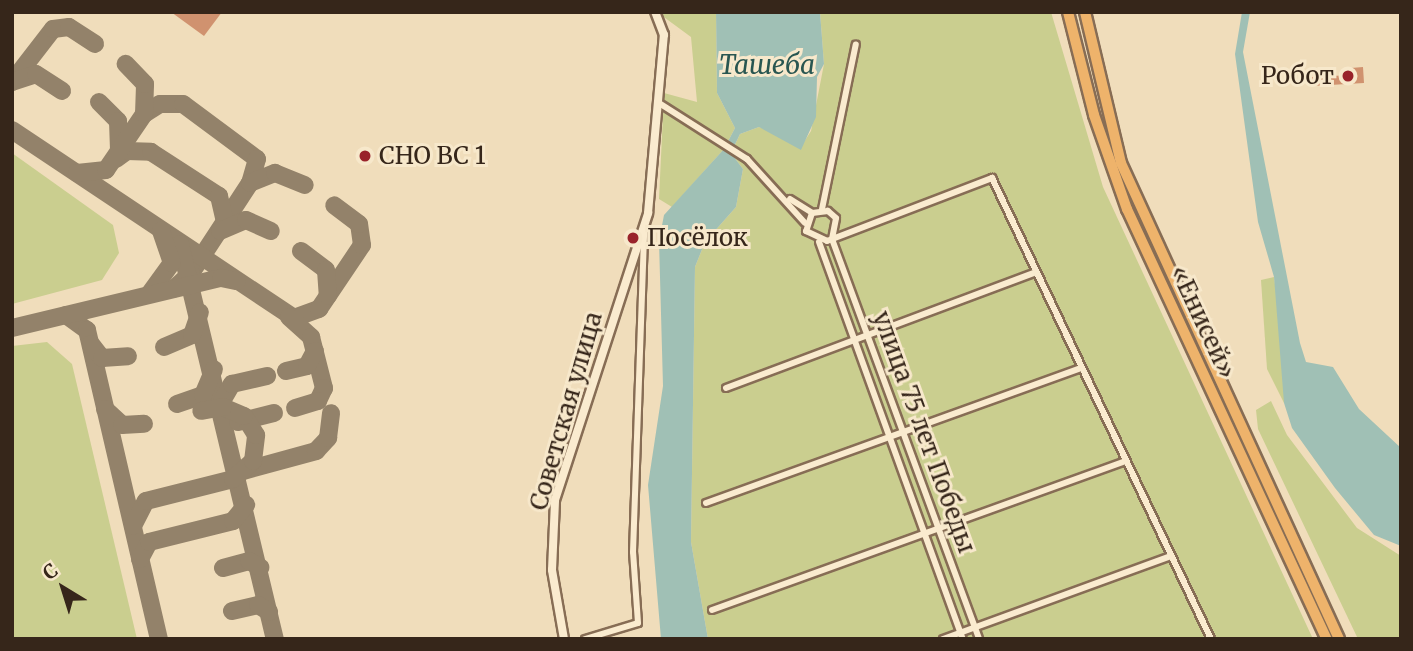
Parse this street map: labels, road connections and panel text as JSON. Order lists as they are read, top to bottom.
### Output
{
  "streets": {
    "highway": ["«Енисей»"],
    "street": ["Советская улица", "улица 75 лет Победы"]
  },
  "water": ["Ташеба"],
  "places": ["Робот", "СНО ВС 1", "Посёлок"],
  "north": "top left"
}
